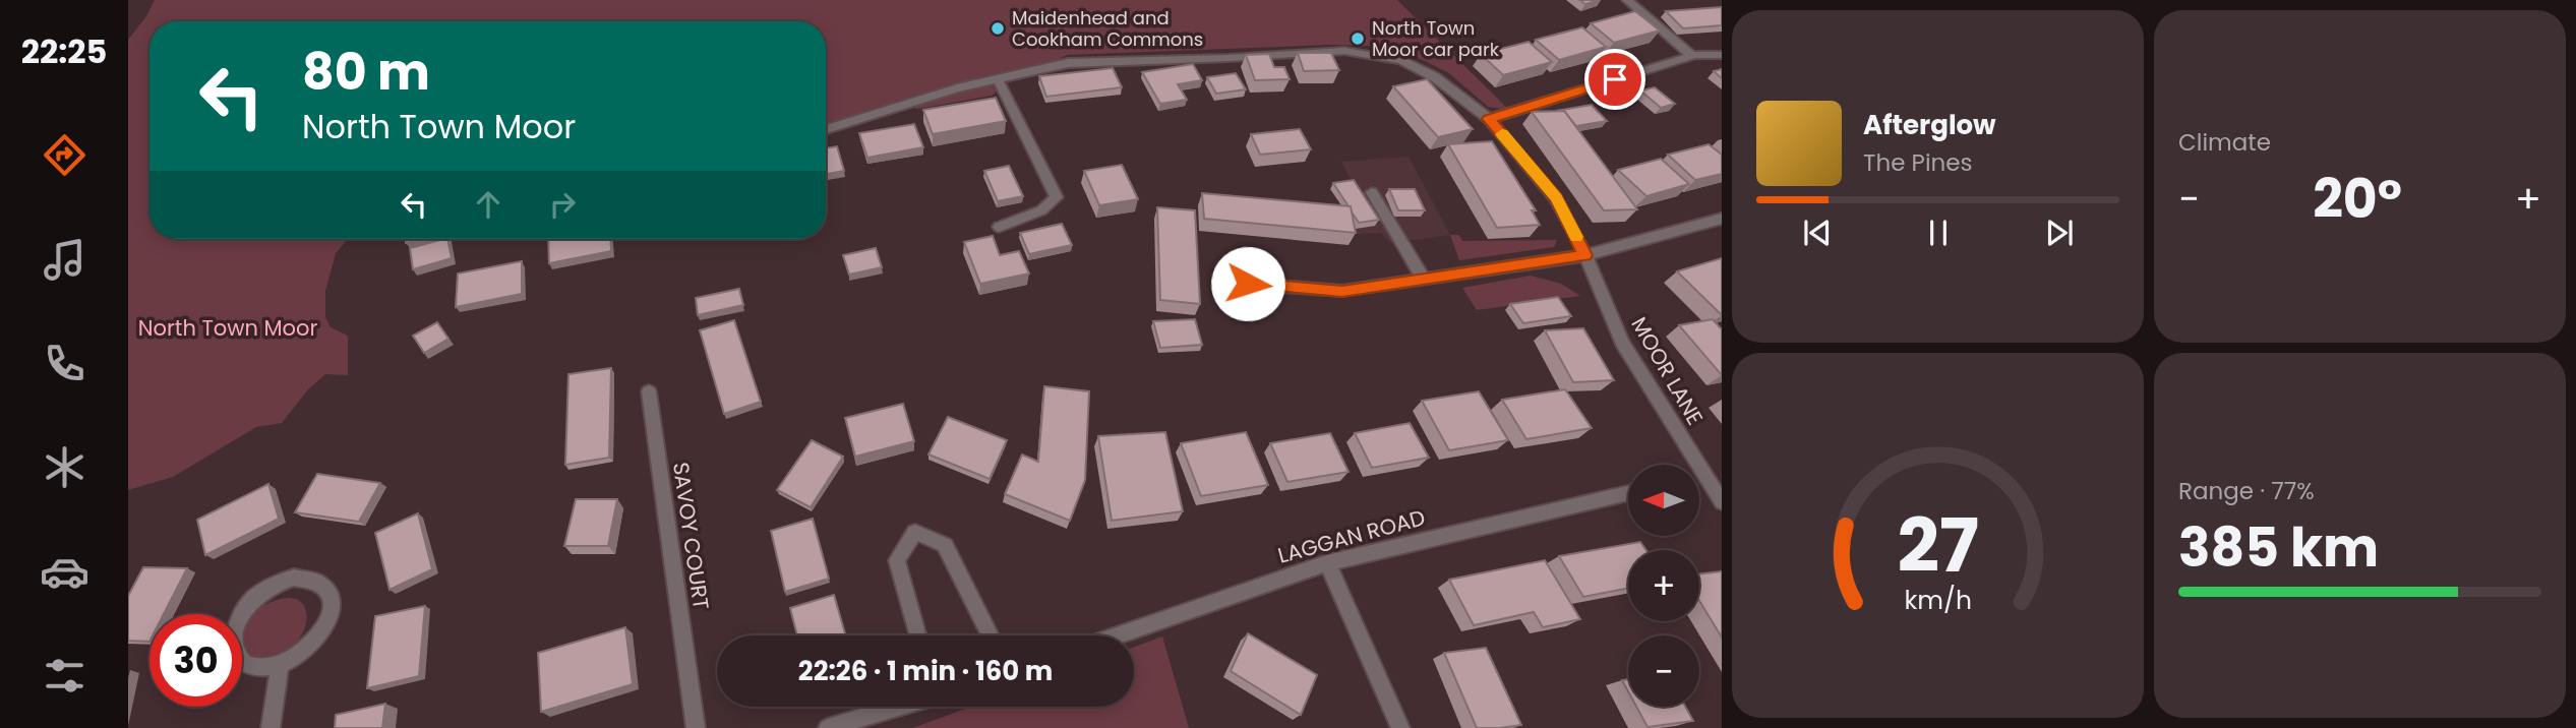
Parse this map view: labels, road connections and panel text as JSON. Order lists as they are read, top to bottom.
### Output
{
  "streets": {
    "street": ["MOOR LANE", "SAVOY COURT", "LAGGAN ROAD"]
  },
  "parks": ["North Town Moor"],
  "places": ["Maidenhead and Cookham Commons", "North Town Moor car park"],
  "north": "left",
  "page": {
    "tabs": "22:25",
    "tile": [
      "Climate",
      ["Range · 77%", "385 km"]
    ],
    "turn": ["80 m", "North Town Moor"],
    "song": ["Afterglow", "The Pines"],
    "heat": ["−", "20°", "+"],
    "map_buttons": ["+", "−"],
    "limit": "30",
    "trip": "22:26 · 1 min · 160 m",
    "gauge": ["27", "km/h"]
  }
}
